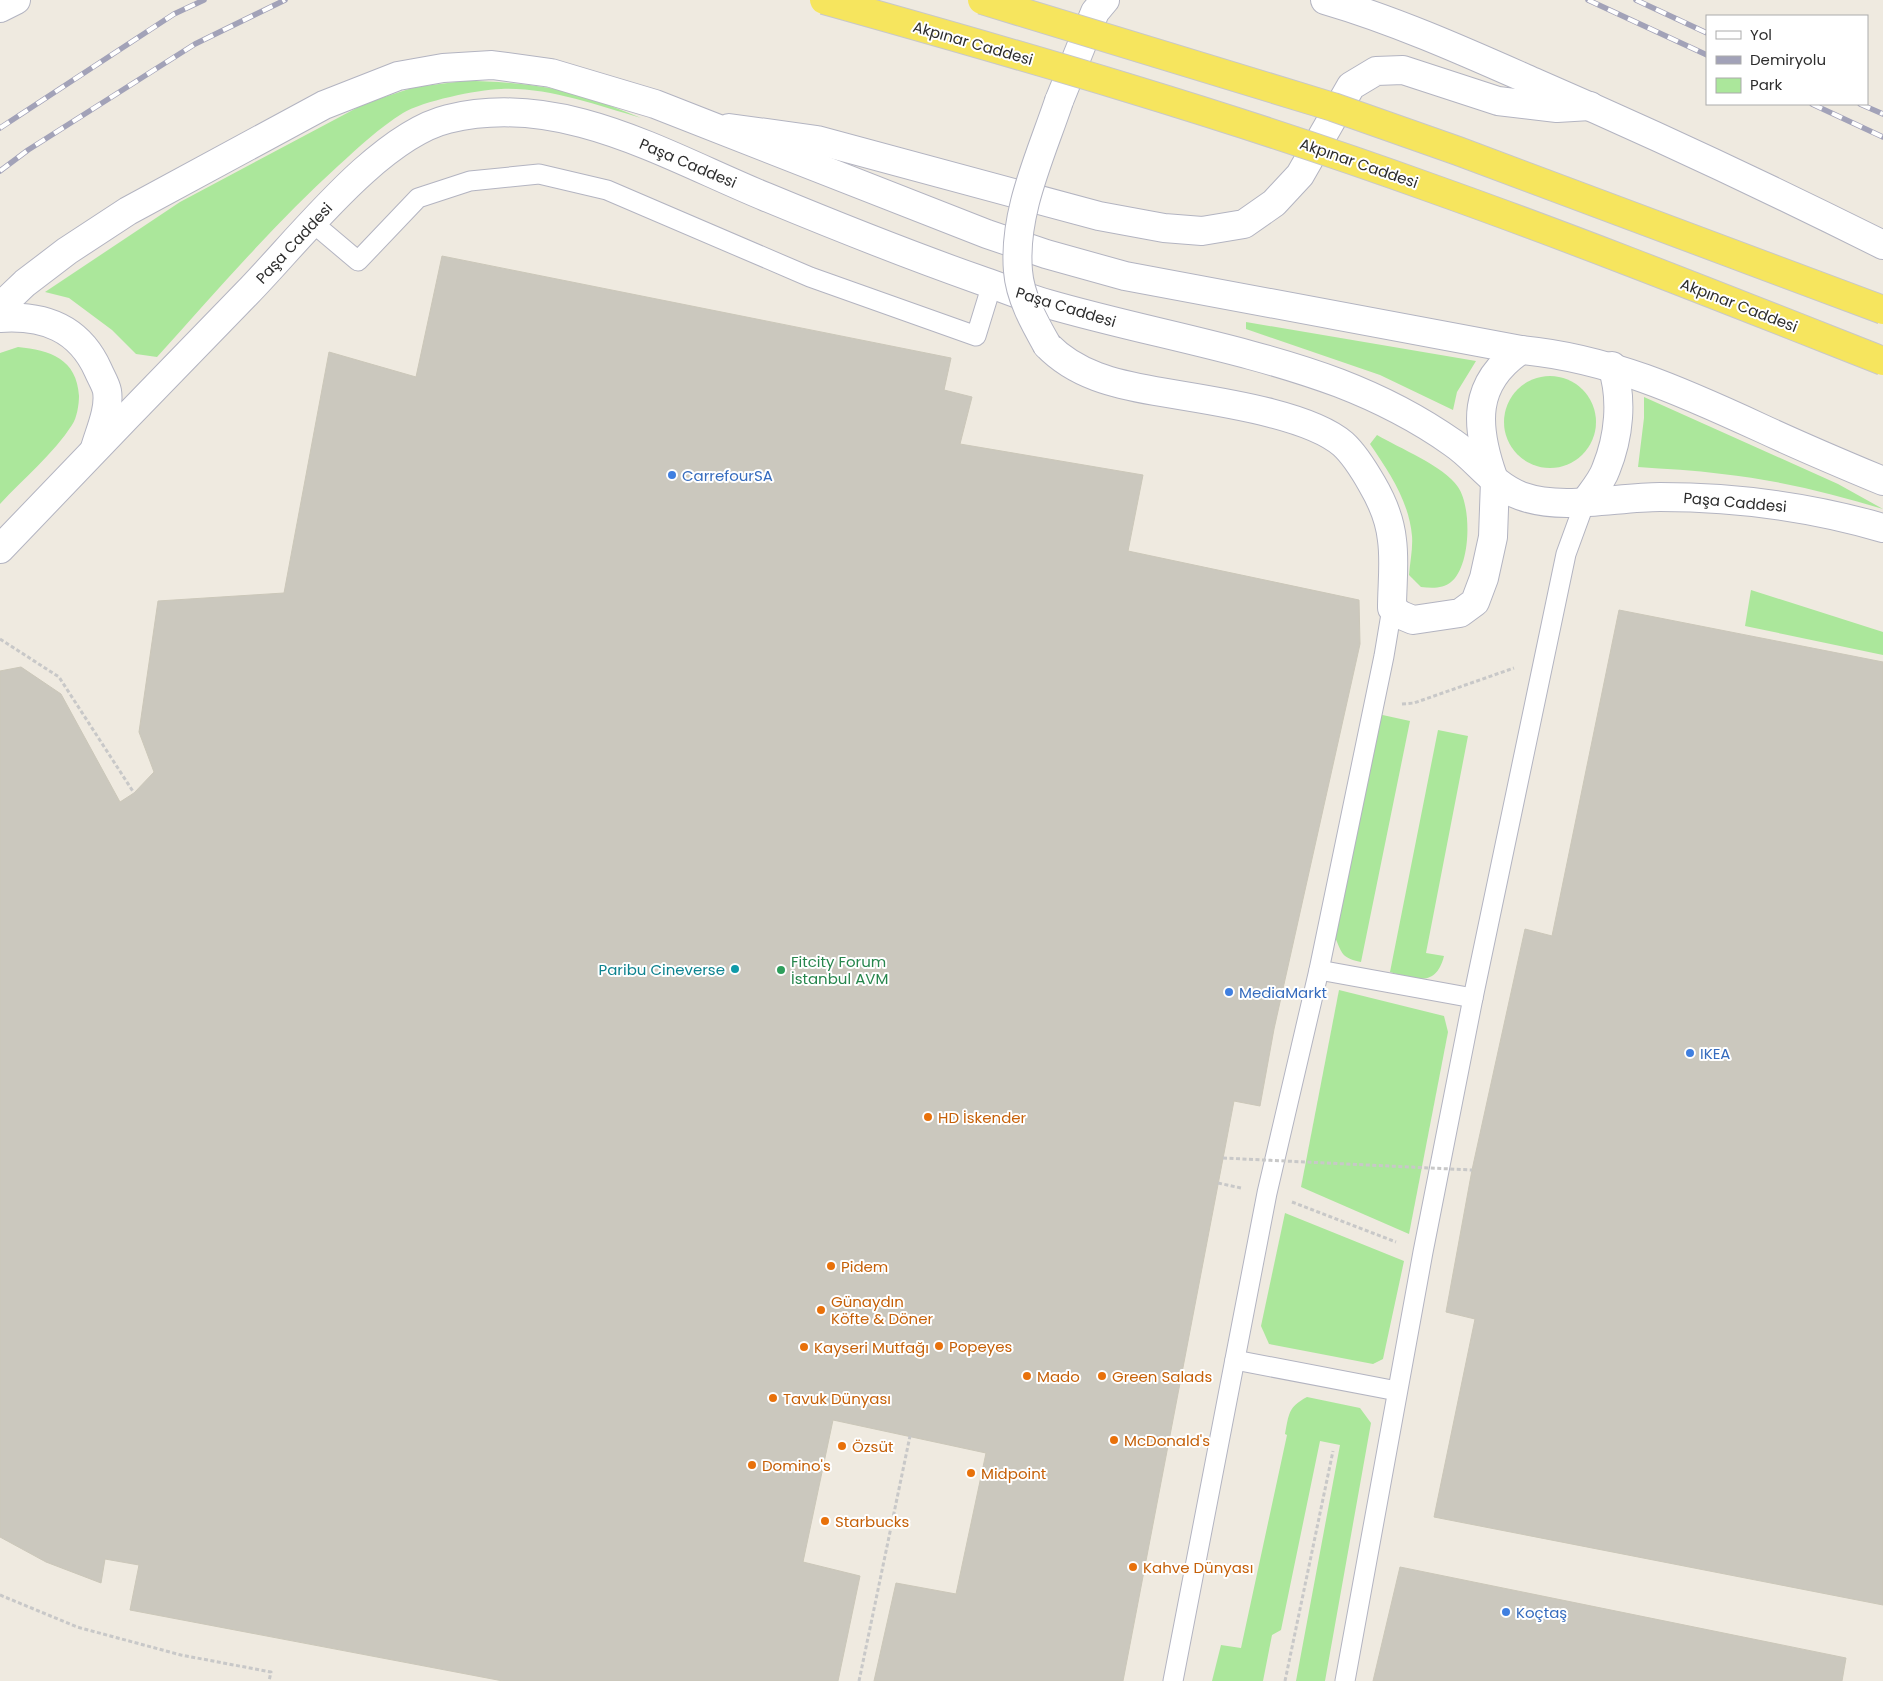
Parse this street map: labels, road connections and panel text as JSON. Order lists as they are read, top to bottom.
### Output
{
  "streets": {
    "main road": ["Akpınar Caddesi", "Paşa Caddesi"]
  },
  "places": [
    "CarrefourSA",
    "Paribu Cineverse",
    "Fitcity Forum İstanbul AVM",
    "MediaMarkt",
    "IKEA",
    "HD İskender",
    "Pidem",
    "Günaydın Köfte & Döner",
    "Popeyes",
    "Kayseri Mutfağı",
    "Mado",
    "Green Salads",
    "Tavuk Dünyası",
    "McDonald's",
    "Özsüt",
    "Domino's",
    "Midpoint",
    "Starbucks",
    "Kahve Dünyası",
    "Koçtaş"
  ],
  "legend": ["Yol", "Demiryolu", "Park"]
}
